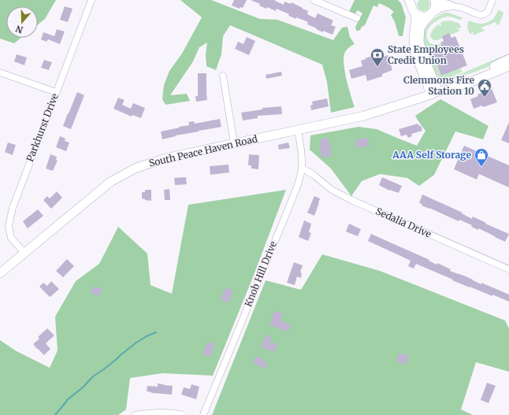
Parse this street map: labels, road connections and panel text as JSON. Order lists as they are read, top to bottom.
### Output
{
  "streets": {
    "main road": ["South Peace Haven Road"],
    "street": ["Parkhurst Drive", "Sedalia Drive", "Knob Hill Drive"]
  },
  "crossings": [
    ["Parkhurst Drive", "South Peace Haven Road"],
    ["South Peace Haven Road", "Knob Hill Drive"],
    ["Sedalia Drive", "Knob Hill Drive"]
  ],
  "places": {
    "bank": ["State Employees Credit Union"],
    "public building": ["Clemmons Fire Station 10"],
    "shop": ["AAA Self Storage"]
  },
  "north": "bottom"
}
